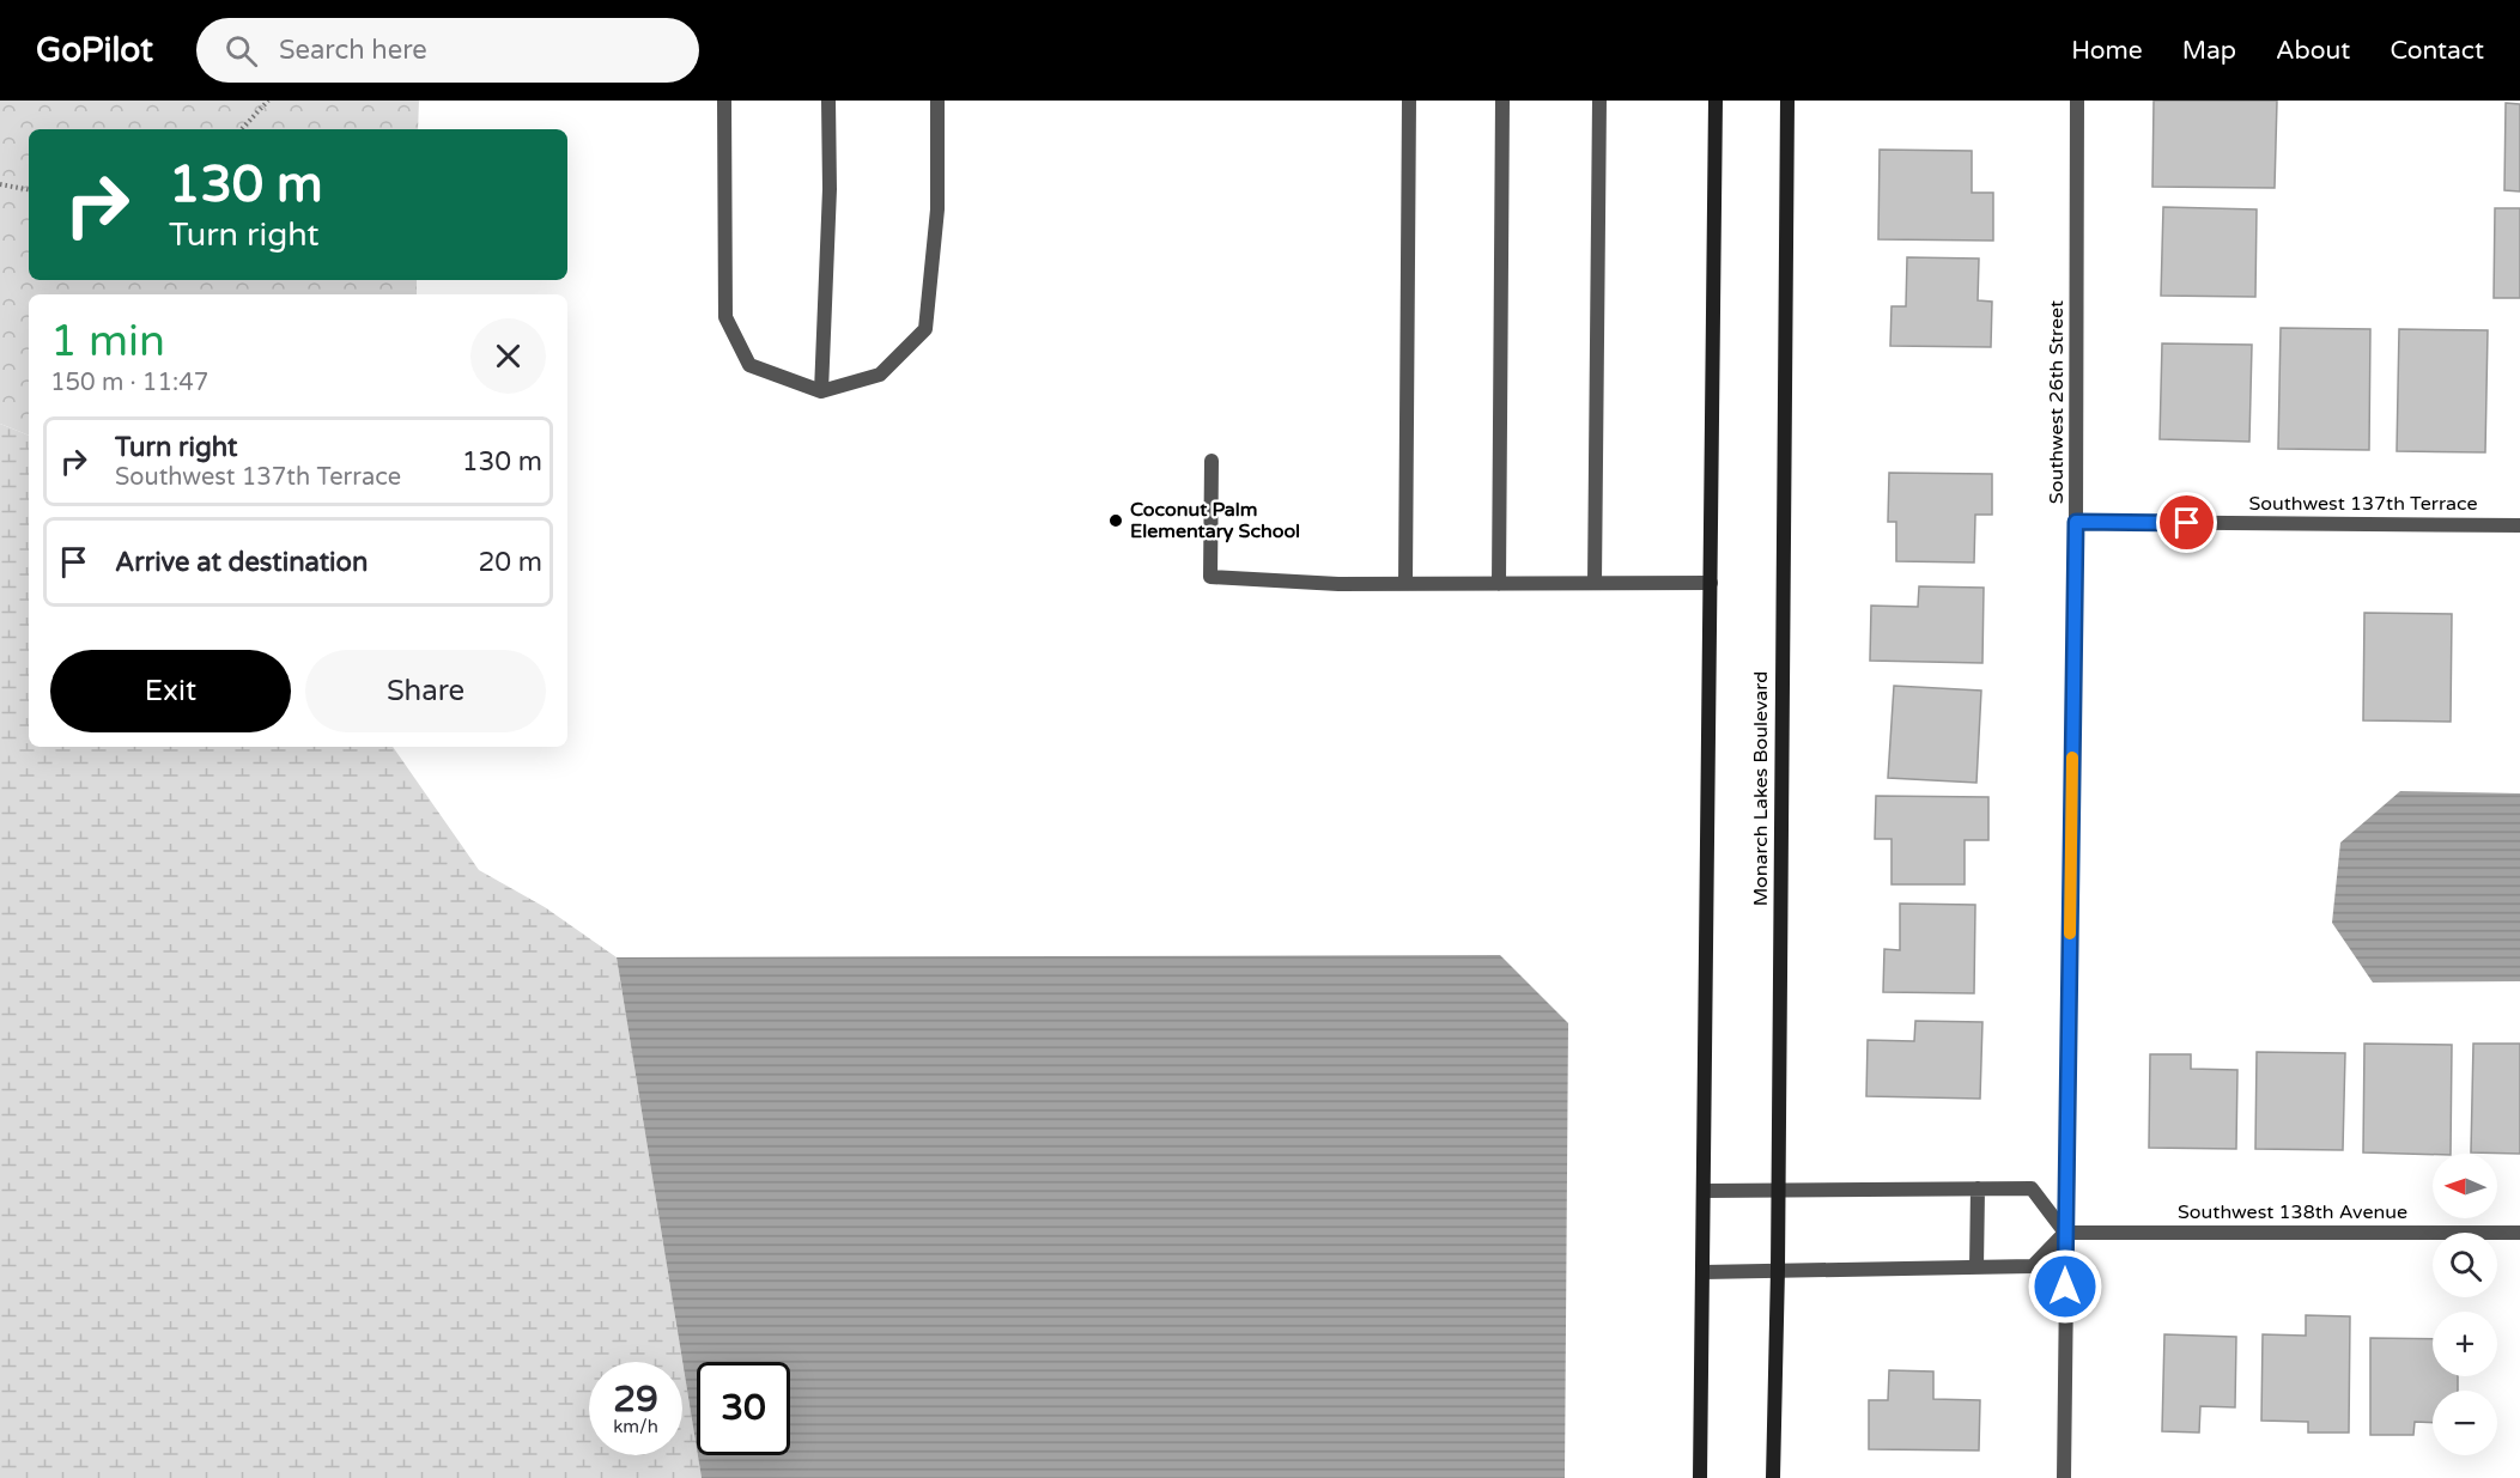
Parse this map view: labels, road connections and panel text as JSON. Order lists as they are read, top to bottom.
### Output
{
  "streets": {
    "street": [
      "Southwest 26th Street",
      "Southwest 137th Terrace",
      "Monarch Lakes Boulevard",
      "Southwest 138th Avenue"
    ]
  },
  "crossings": [
    ["Southwest 26th Street", "Southwest 137th Terrace"],
    ["Southwest 26th Street", "Southwest 138th Avenue"]
  ],
  "places": ["Coconut Palm Elementary School"],
  "north": "left",
  "page": {
    "header": "GoPilot",
    "search": "Search here",
    "nav": [
      "Home",
      "Map",
      "About",
      "Contact"
    ],
    "turn": ["130 m", "Turn right"],
    "heading": ["1 min", "150 m · 11:47"],
    "list": [
      {
        "name": "Turn right",
        "note": "Southwest 137th Terrace",
        "value": "130 m"
      },
      {
        "name": "Arrive at destination",
        "value": "20 m"
      }
    ],
    "buttons": ["Exit", "Share"],
    "map_buttons": ["+", "−"],
    "speed": "29 km/h",
    "limit": "30"
  }
}
